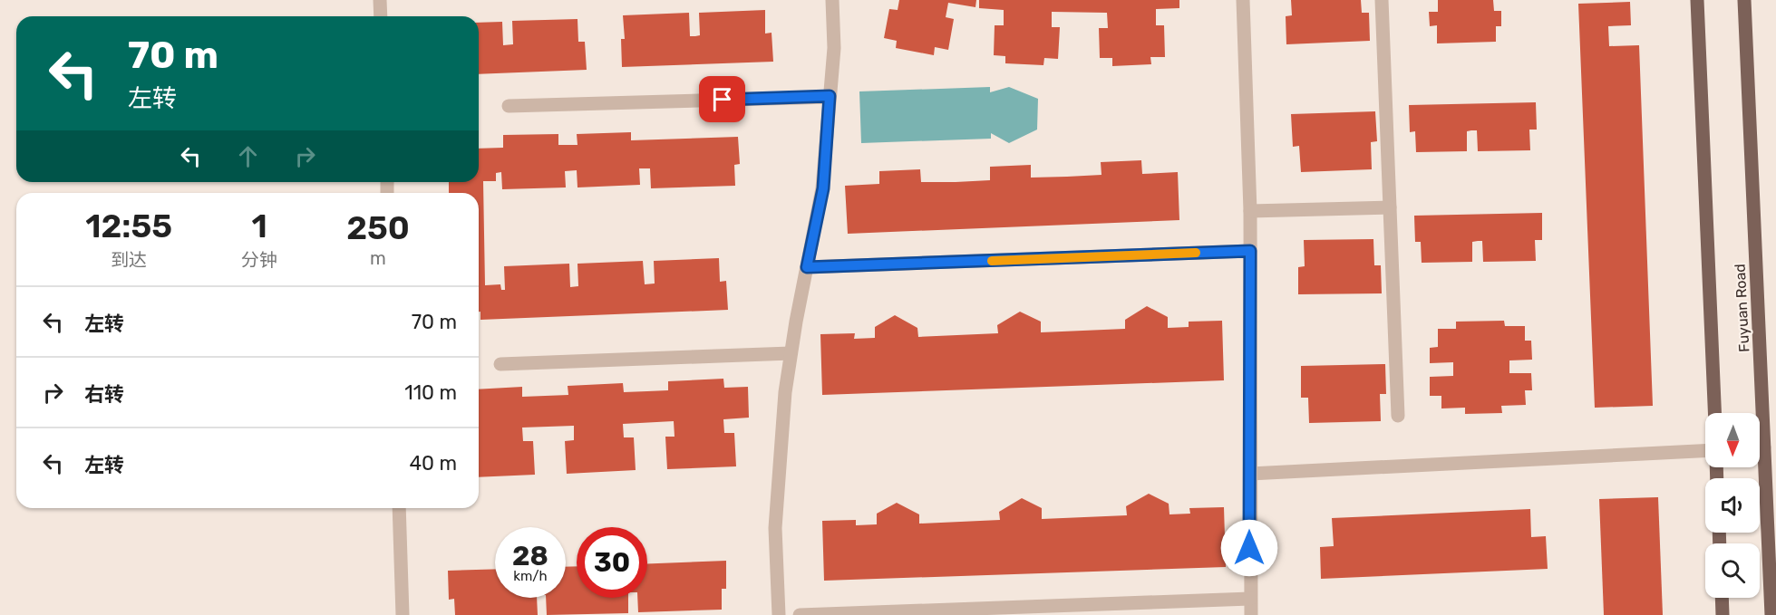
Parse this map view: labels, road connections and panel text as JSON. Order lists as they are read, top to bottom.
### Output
{
  "streets": {
    "main road": ["Fuyuan Road"]
  },
  "north": "bottom",
  "page": {
    "turn": ["70 m", "左转"],
    "eta": [
      "12:55",
      "到达",
      "1",
      "分钟",
      "250",
      "m"
    ],
    "list": [
      {
        "name": "左转",
        "value": "70 m"
      },
      {
        "name": "右转",
        "value": "110 m"
      },
      {
        "name": "左转",
        "value": "40 m"
      }
    ],
    "speed": "28 km/h",
    "limit": "30"
  }
}
